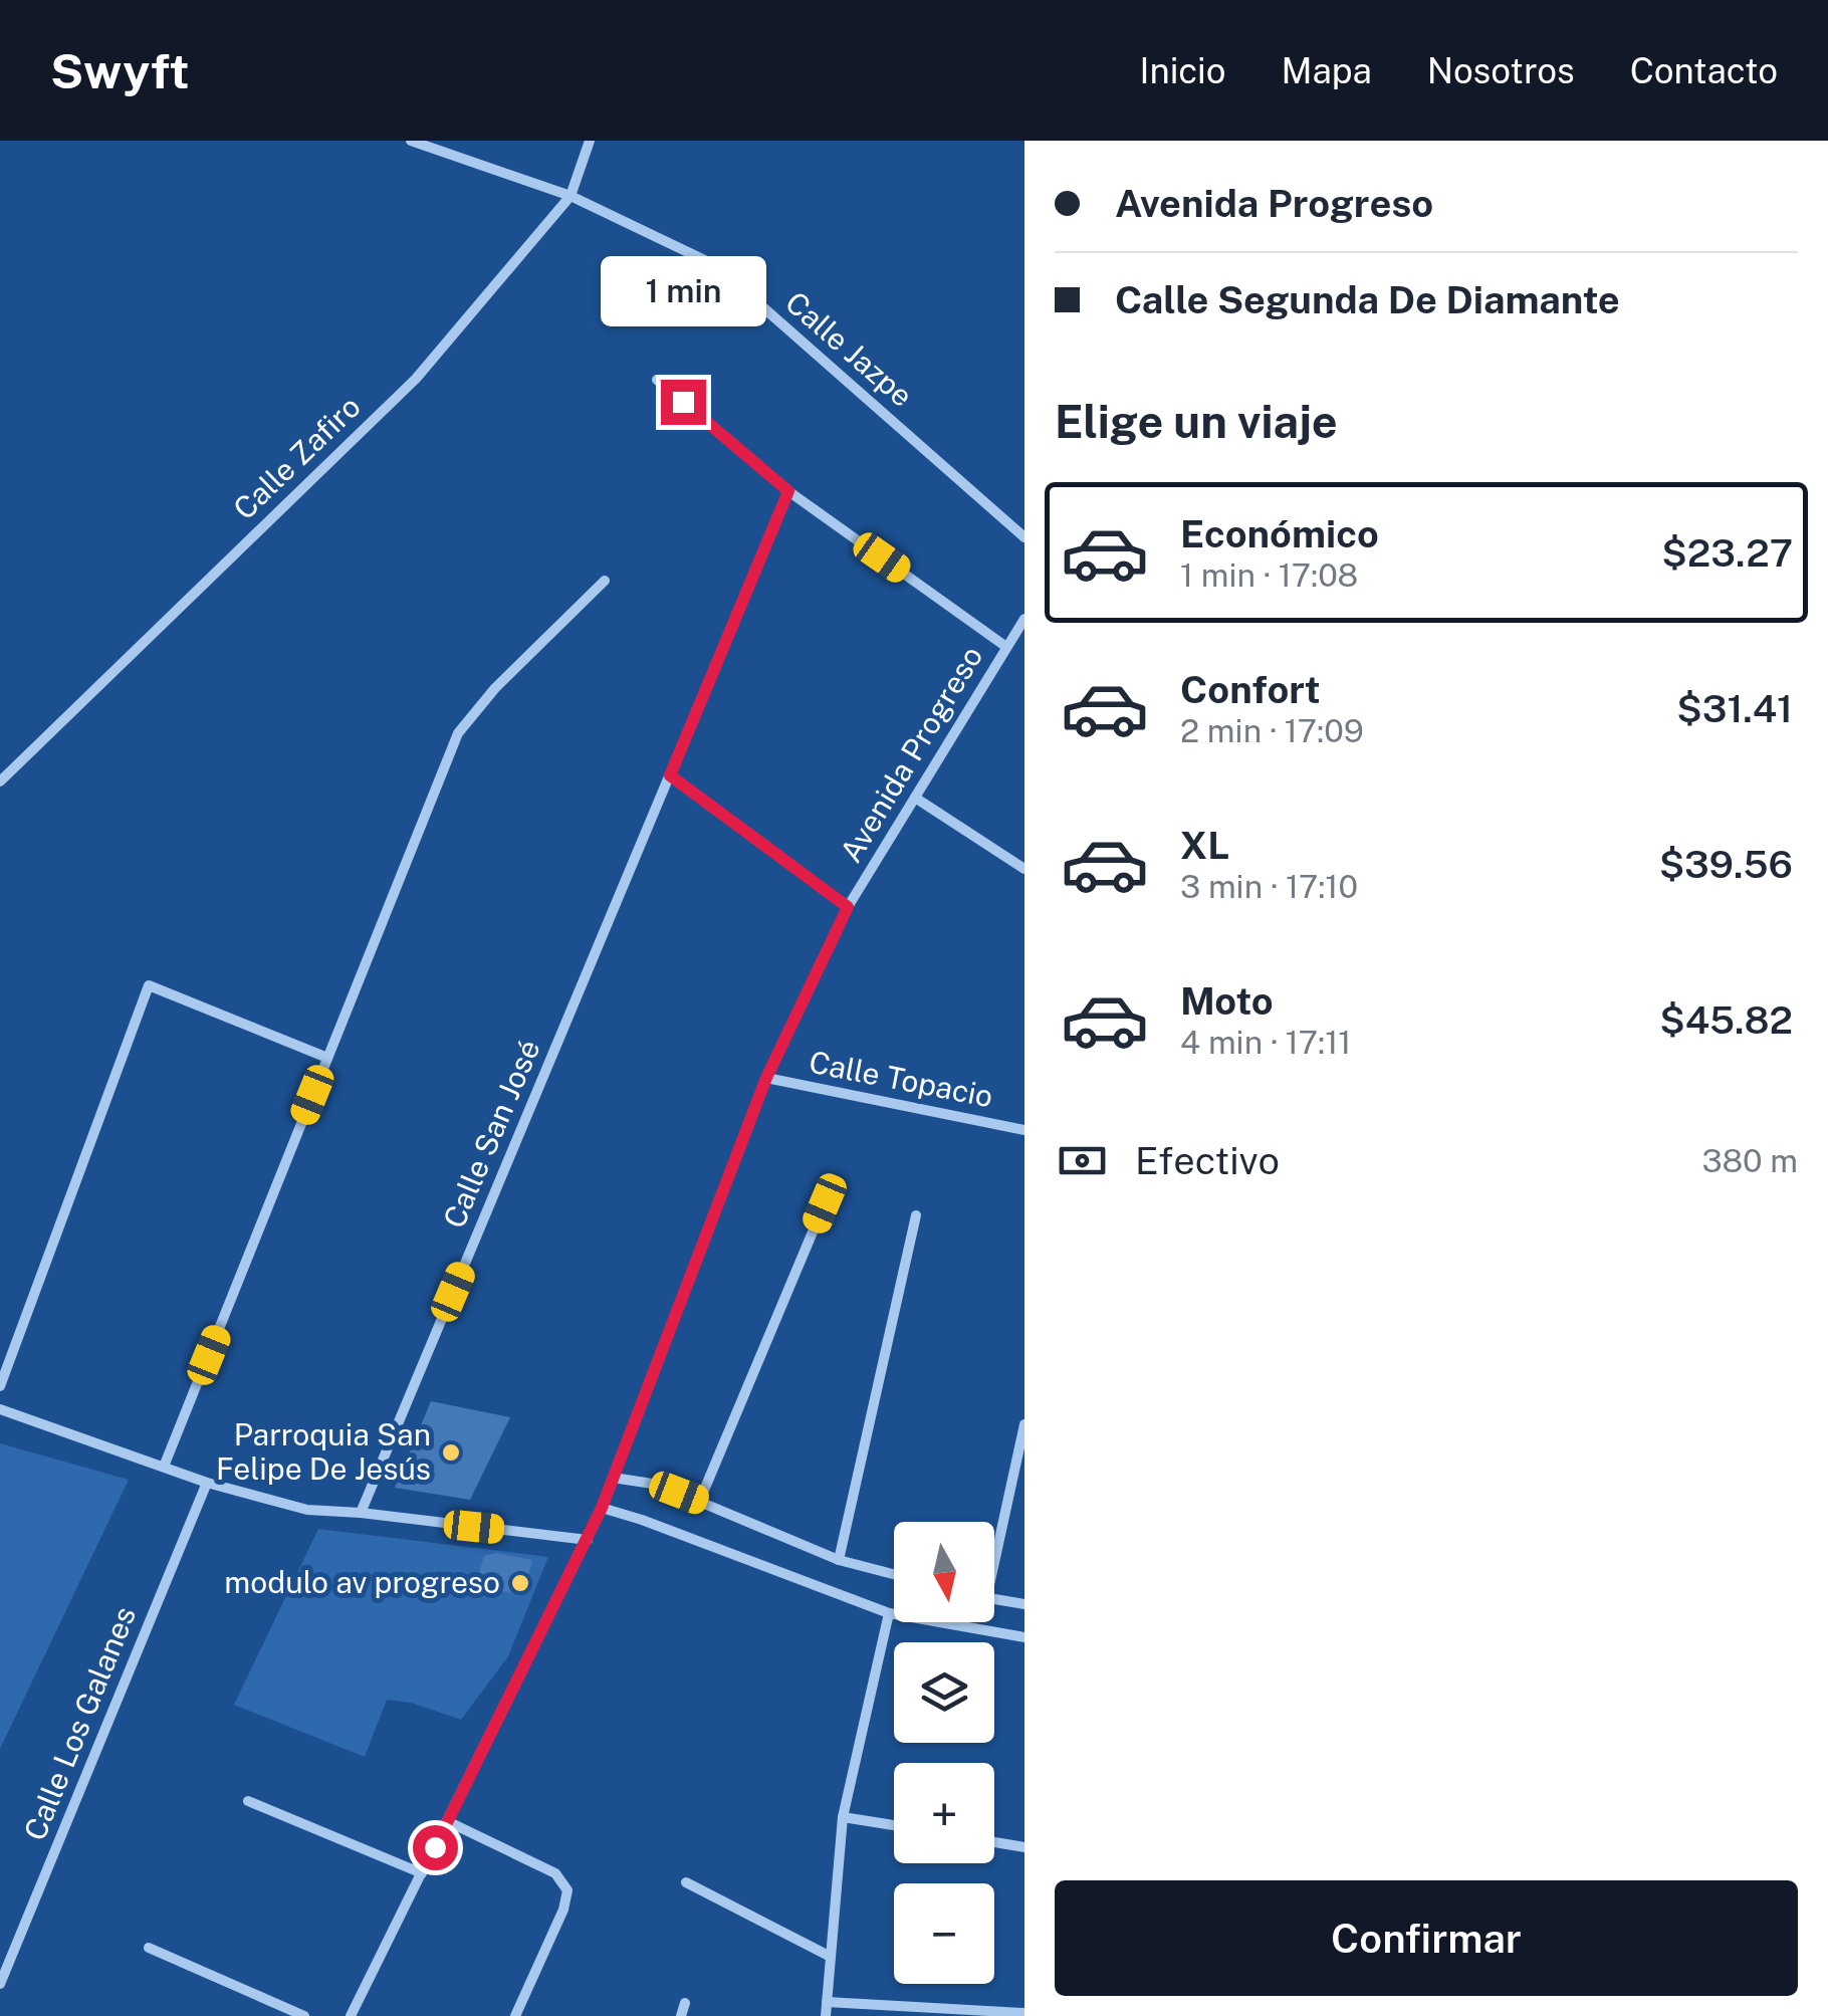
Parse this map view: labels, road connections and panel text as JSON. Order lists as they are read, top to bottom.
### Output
{
  "streets": {
    "street": [
      "Calle Jazpe",
      "Calle Zafiro",
      "Avenida Progreso",
      "Calle Topacio",
      "Calle San José",
      "Calle Los Galanes"
    ]
  },
  "crossings": [
    ["Calle Jazpe", "Calle Zafiro"],
    ["Avenida Progreso", "Calle Topacio"]
  ],
  "places": ["Parroquia San Felipe De Jesús", "modulo av progreso"],
  "north": "bottom",
  "page": {
    "header": "Swyft",
    "nav": [
      "Inicio",
      "Mapa",
      "Nosotros",
      "Contacto"
    ],
    "banner": ["Avenida Progreso", "Calle Segunda De Diamante"],
    "bubble": "1 min",
    "heading": "Elige un viaje",
    "list": [
      {
        "name": "Económico",
        "note": "1 min · 17:08",
        "value": "$23.27"
      },
      {
        "name": "Confort",
        "note": "2 min · 17:09",
        "value": "$31.41"
      },
      {
        "name": "XL",
        "note": "3 min · 17:10",
        "value": "$39.56"
      },
      {
        "name": "Moto",
        "note": "4 min · 17:11",
        "value": "$45.82"
      }
    ],
    "pay": ["Efectivo", "380 m"],
    "map_buttons": ["+", "−"],
    "buttons": "Confirmar"
  }
}
